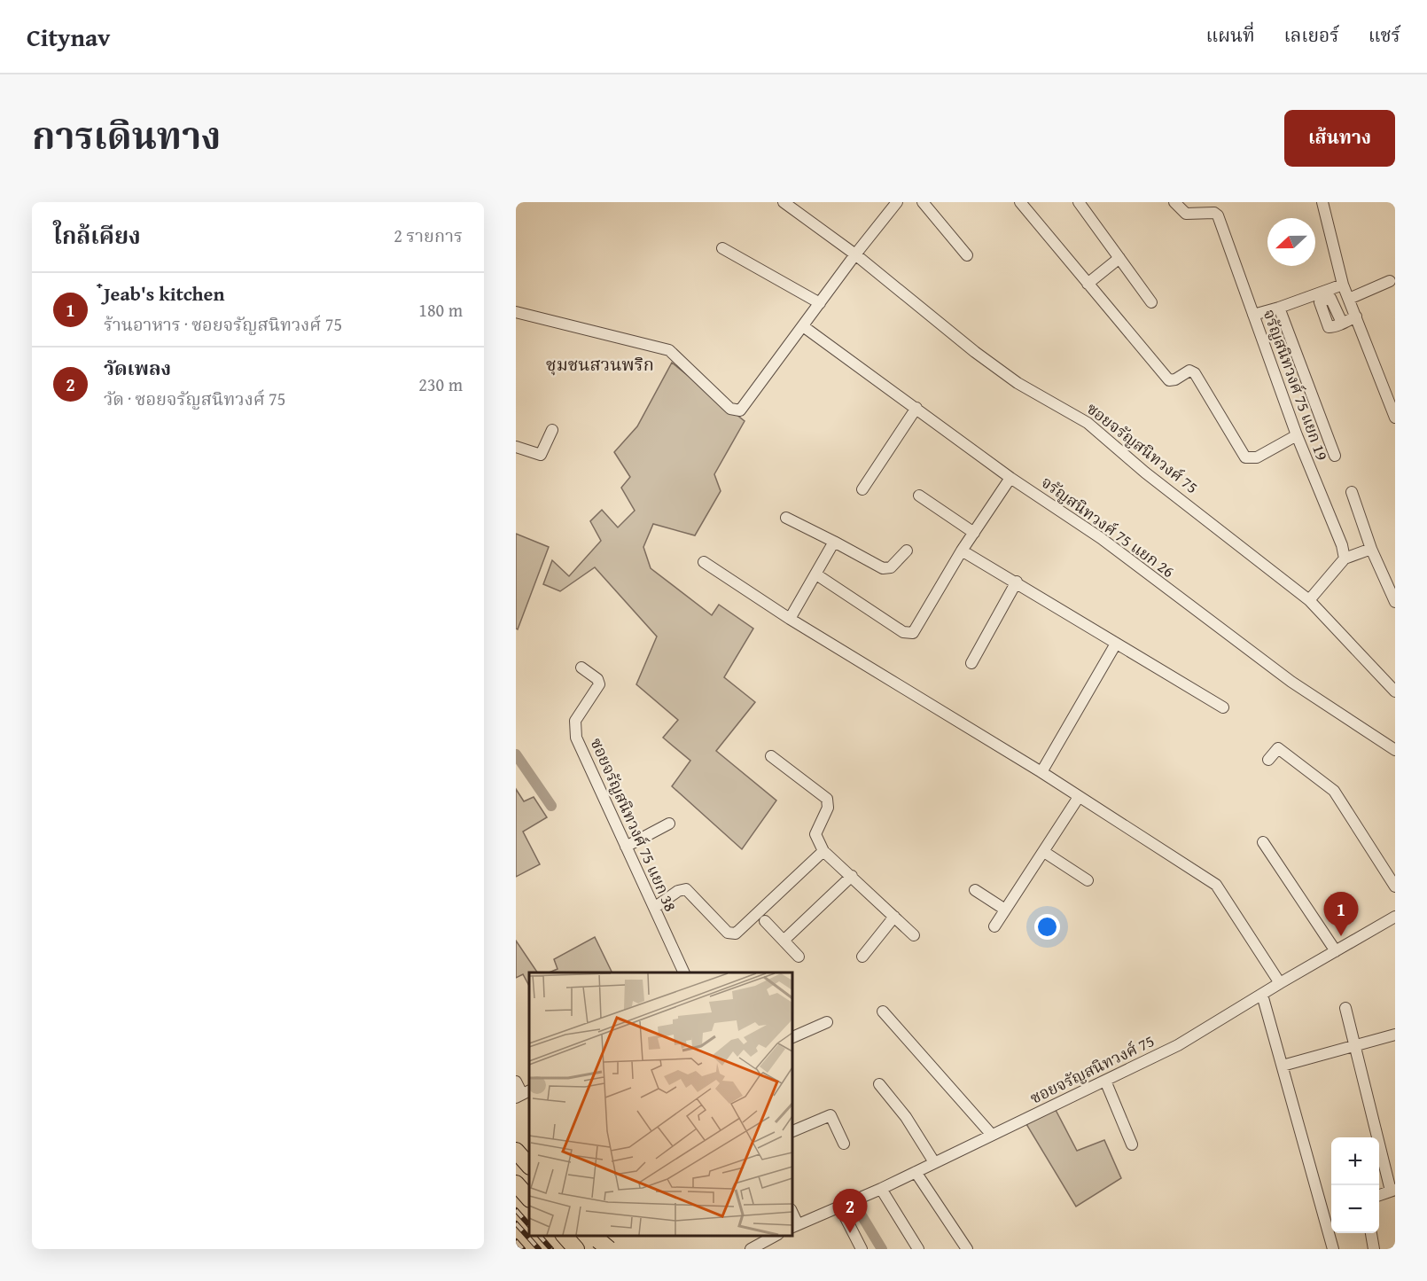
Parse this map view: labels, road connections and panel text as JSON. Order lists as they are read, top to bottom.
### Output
{
  "streets": {
    "street": [
      "จรัญสนิทวงศ์ 75 แยก 19",
      "ซอยจรัญสนิทวงศ์ 75",
      "จรัญสนิทวงศ์ 75 แยก 26",
      "ซอยจรัญสนิทวงศ์ 75 แยก 38"
    ]
  },
  "districts": ["ชุมชนสวนพริก"],
  "north": "left",
  "page": {
    "header": "Citynav",
    "nav": ["แผนที่", "เลเยอร์", "แชร์"],
    "title": "การเดินทาง",
    "buttons": "เส้นทาง",
    "heading": ["ใกล้เคียง", "2 รายการ"],
    "list": [
      {
        "mark": "1",
        "name": "๋Jeab's kitchen",
        "note": "ร้านอาหาร · ซอยจรัญสนิทวงศ์ 75",
        "value": "180 m"
      },
      {
        "mark": "2",
        "name": "วัดเพลง",
        "note": "วัด · ซอยจรัญสนิทวงศ์ 75",
        "value": "230 m"
      }
    ],
    "pins": ["1", "2"],
    "map_buttons": ["+", "−"]
  }
}
